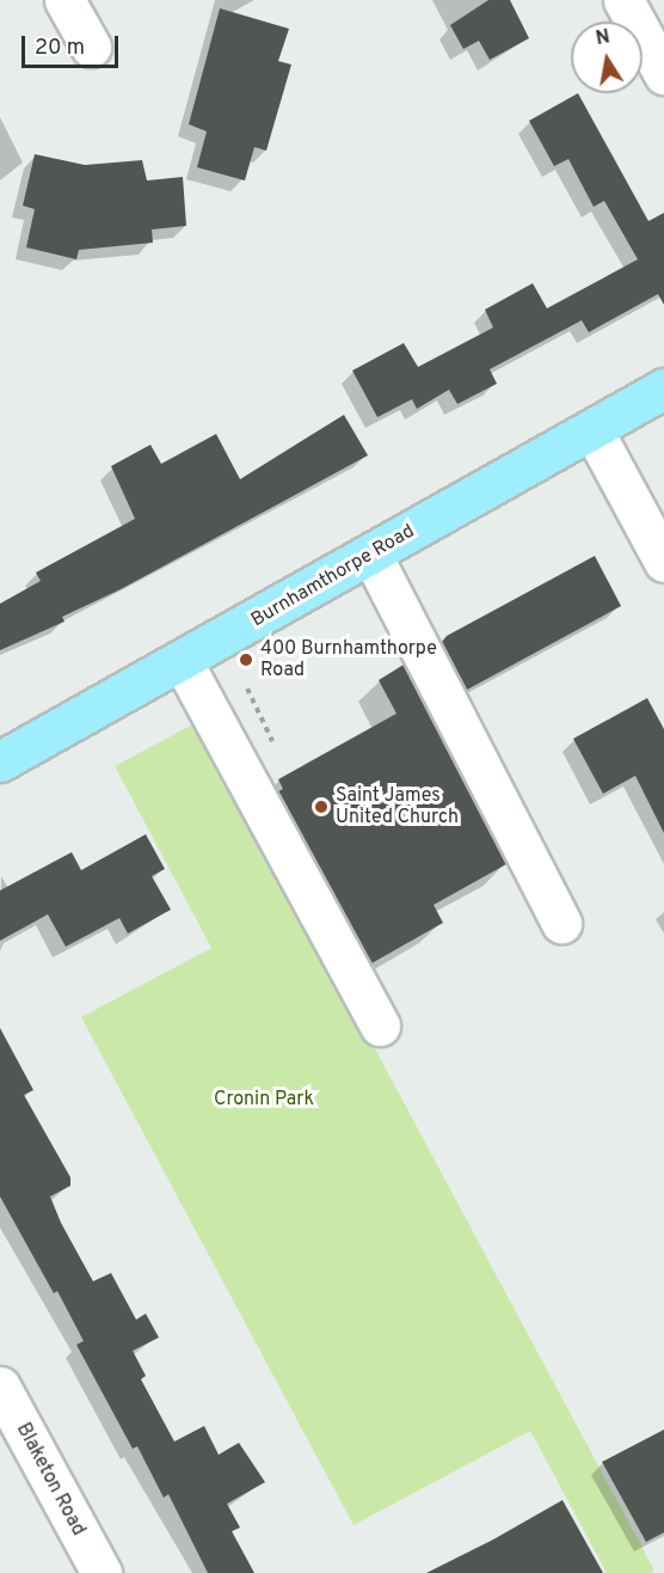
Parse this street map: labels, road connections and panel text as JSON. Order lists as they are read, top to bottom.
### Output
{
  "streets": {
    "main road": ["Burnhamthorpe Road"],
    "street": ["Blaketon Road"]
  },
  "parks": ["Cronin Park"],
  "places": ["400 Burnhamthorpe Road", "Saint James United Church"],
  "scale_bar": "20 m",
  "north": "top"
}
